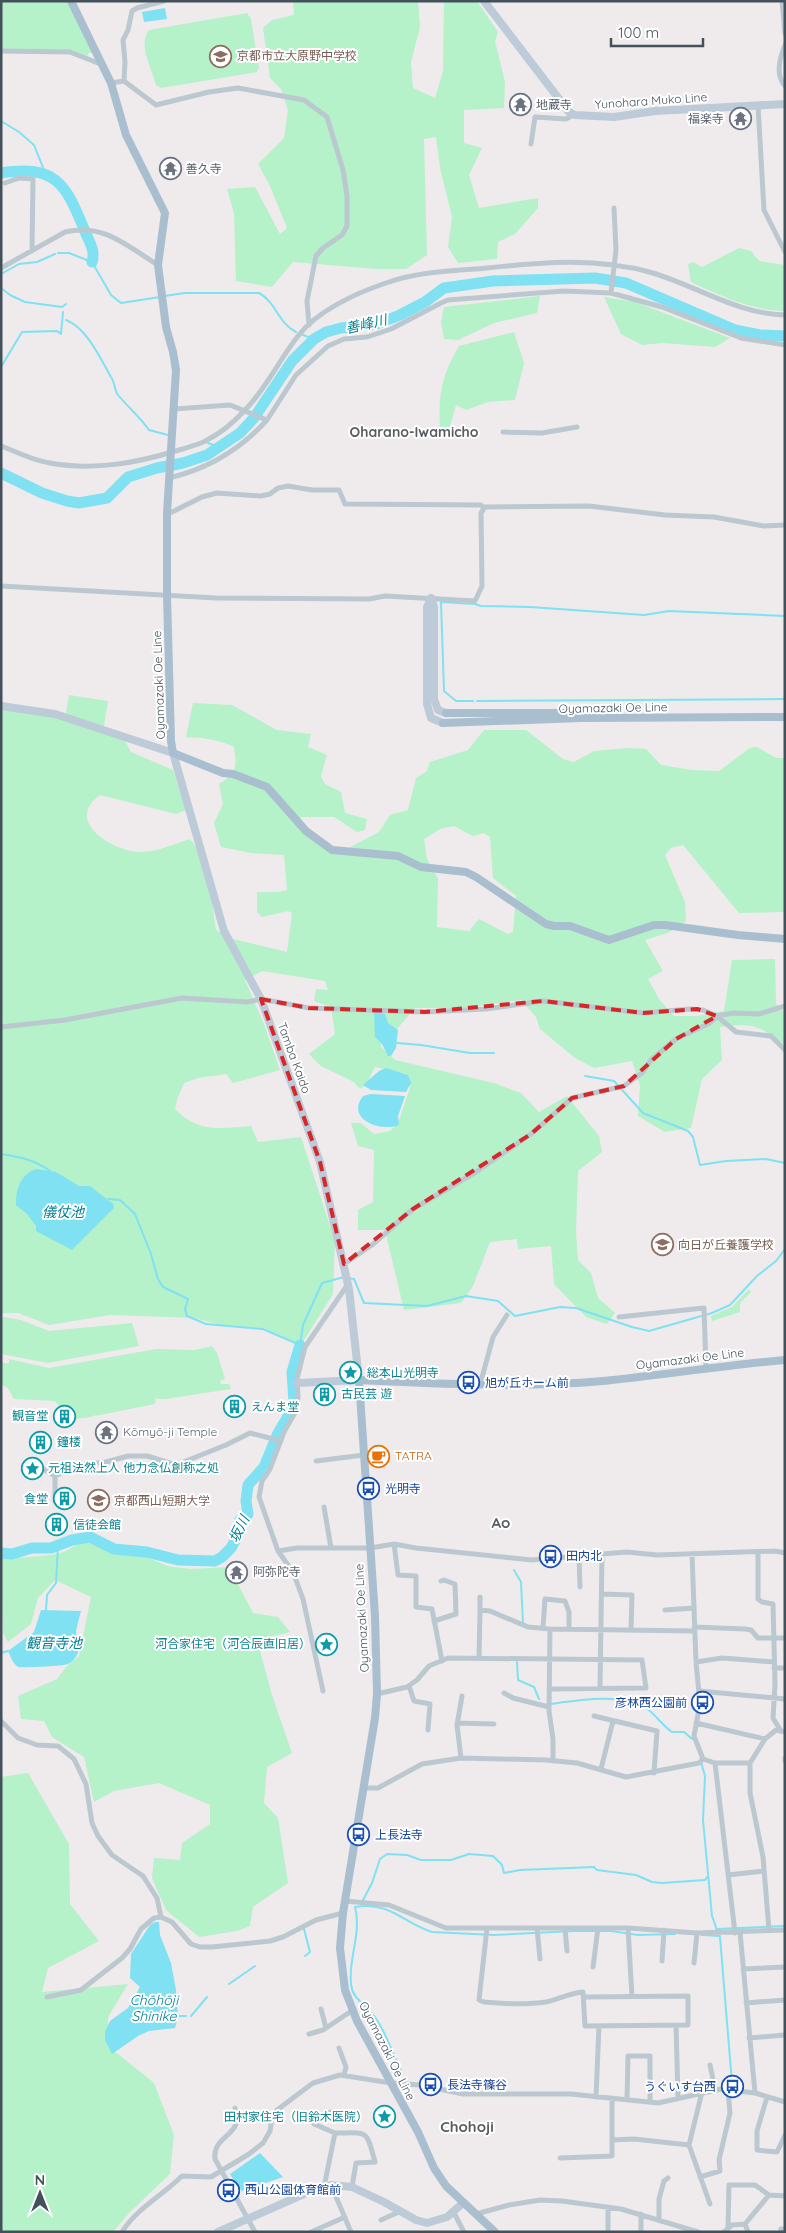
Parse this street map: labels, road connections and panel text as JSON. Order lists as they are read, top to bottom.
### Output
{
  "streets": {
    "main road": ["Oyamazaki Oe Line"],
    "street": ["Yunohara Muko Line", "Tamba Kaido"]
  },
  "crossings": [
    ["Oyamazaki Oe Line", "Tamba Kaido"]
  ],
  "districts": ["Oharano-Iwamicho", "Ao", "Chohoji"],
  "water": [
    "善峰川",
    "儀仗池",
    "坂川",
    "観音寺池",
    "Chōhōji Shinike"
  ],
  "places": {
    "school or university": ["京都市立大原野中学校", "向日が丘養護学校", "京都西山短期大学"],
    "temple": [
      "地蔵寺",
      "福楽寺",
      "善久寺",
      "Kōmyō-ji Temple",
      "阿弥陀寺"
    ],
    "place": [
      "総本山光明寺",
      "元祖法然上人 他力念仏創称之処",
      "河合家住宅（河合辰直旧居）",
      "田村家住宅（旧鈴木医院）"
    ],
    "bus stop": [
      "旭が丘ホーム前",
      "光明寺",
      "田内北",
      "彦林西公園前",
      "上長法寺",
      "長法寺篠谷",
      "うぐいす台西",
      "西山公園体育館前"
    ],
    "building": [
      "古民芸 遊",
      "えんま堂",
      "観音堂",
      "鐘楼",
      "食堂",
      "信徒会館"
    ],
    "cafe": ["TATRA"]
  },
  "scale_bar": "100 m",
  "north": "top"
}
